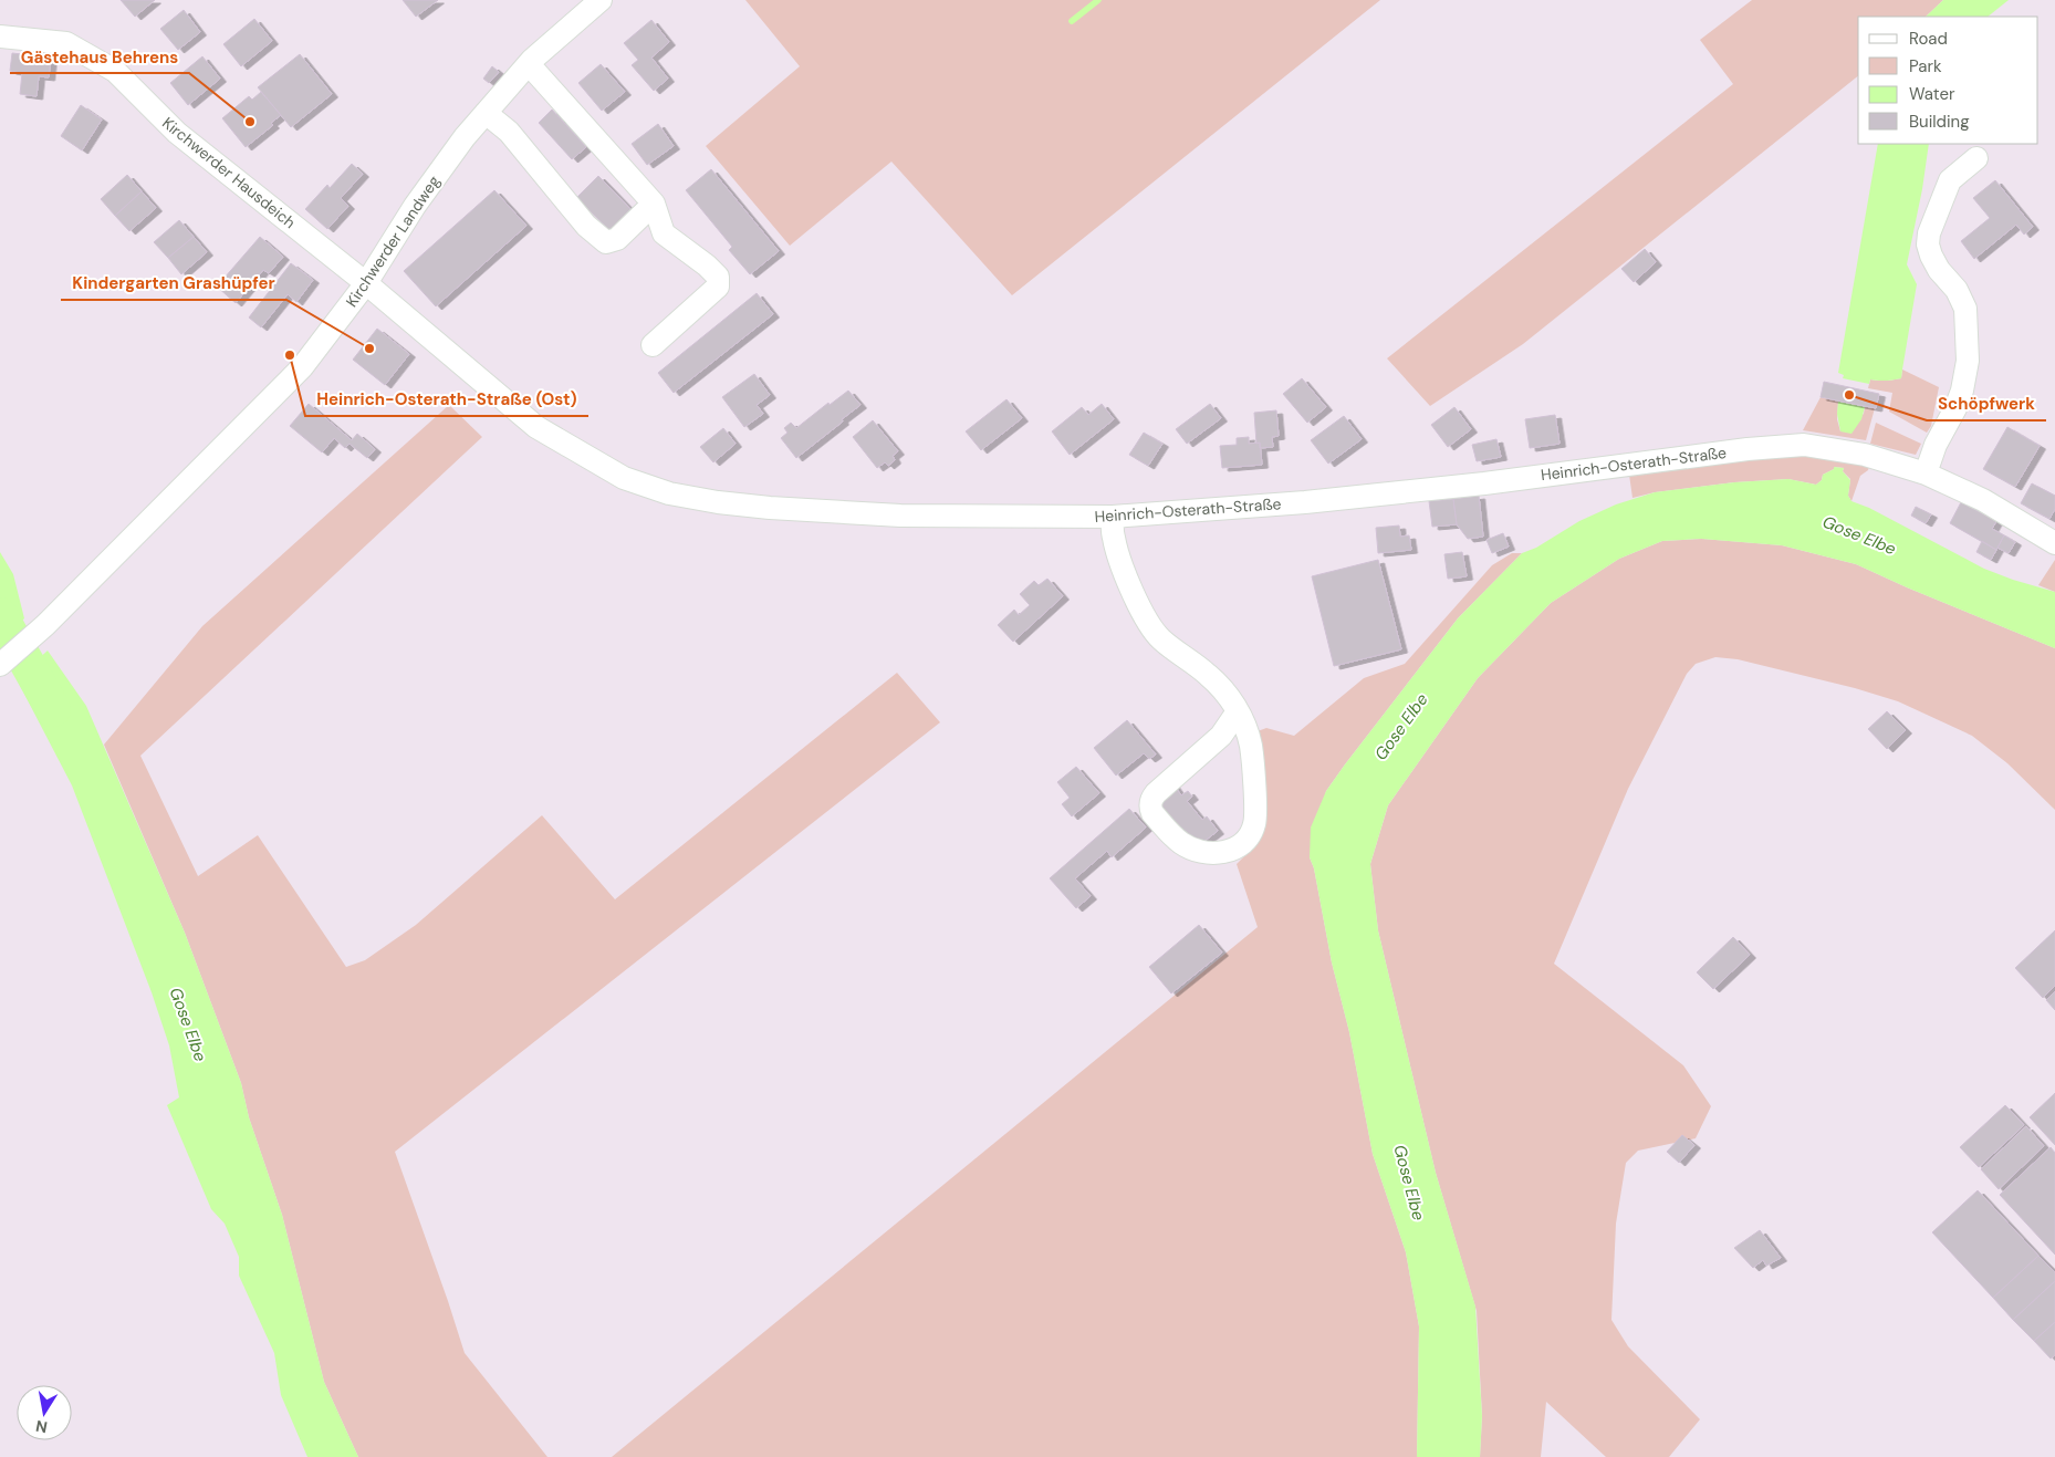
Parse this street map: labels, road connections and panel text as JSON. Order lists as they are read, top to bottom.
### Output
{
  "streets": {
    "street": ["Kirchwerder Hausdeich", "Kirchwerder Landweg", "Heinrich-Osterath-Straße"]
  },
  "crossings": [
    ["Kirchwerder Hausdeich", "Kirchwerder Landweg"],
    ["Kirchwerder Hausdeich", "Heinrich-Osterath-Straße"],
    ["Kirchwerder Landweg", "Heinrich-Osterath-Straße"]
  ],
  "water": ["Gose Elbe"],
  "places": [
    "Gästehaus Behrens",
    "Kindergarten Grashüpfer",
    "Heinrich-Osterath-Straße (Ost)",
    "Schöpfwerk"
  ],
  "legend": [
    "Road",
    "Park",
    "Water",
    "Building"
  ],
  "north": "bottom"
}
